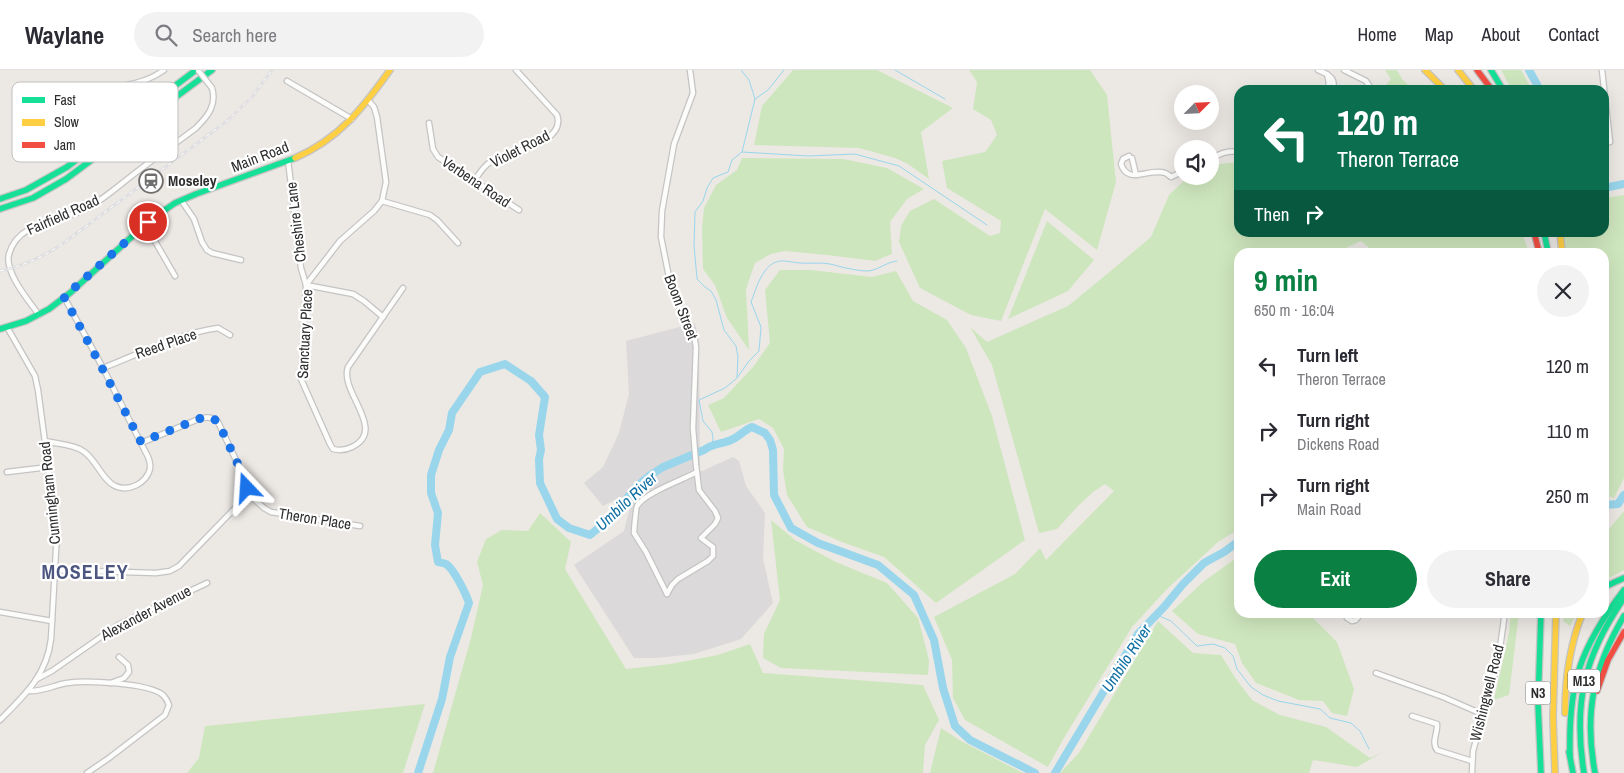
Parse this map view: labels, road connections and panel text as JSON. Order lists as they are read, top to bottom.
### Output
{
  "streets": {
    "main road": ["Main Road", "M13", "N3"],
    "street": [
      "Violet Road",
      "Verbena Road",
      "Fairfield Road",
      "Cheshire Lane",
      "Boom Street",
      "Sanctuary Place",
      "Reed Place",
      "Cunningham Road",
      "Theron Place",
      "Alexander Avenue",
      "Wishingwell Road"
    ]
  },
  "crossings": [
    ["Violet Road", "Verbena Road"],
    ["Main Road", "Fairfield Road"],
    ["Main Road", "Cheshire Lane"],
    ["Main Road", "Cunningham Road"],
    ["Cheshire Lane", "Sanctuary Place"],
    ["Cunningham Road", "Alexander Avenue"]
  ],
  "districts": ["MOSELEY"],
  "water": ["Umbilo River"],
  "places": {
    "station": ["Moseley"]
  },
  "legend": ["Fast", "Slow", "Jam"],
  "north": "top right",
  "page": {
    "header": "Waylane",
    "search": "Search here",
    "nav": [
      "Home",
      "Map",
      "About",
      "Contact"
    ],
    "turn": ["120 m", "Theron Terrace"],
    "then": "Then",
    "heading": ["9 min", "650 m · 16:04"],
    "list": [
      {
        "name": "Turn left",
        "note": "Theron Terrace",
        "value": "120 m"
      },
      {
        "name": "Turn right",
        "note": "Dickens Road",
        "value": "110 m"
      },
      {
        "name": "Turn right",
        "note": "Main Road",
        "value": "250 m"
      }
    ],
    "buttons": ["Exit", "Share"]
  }
}
